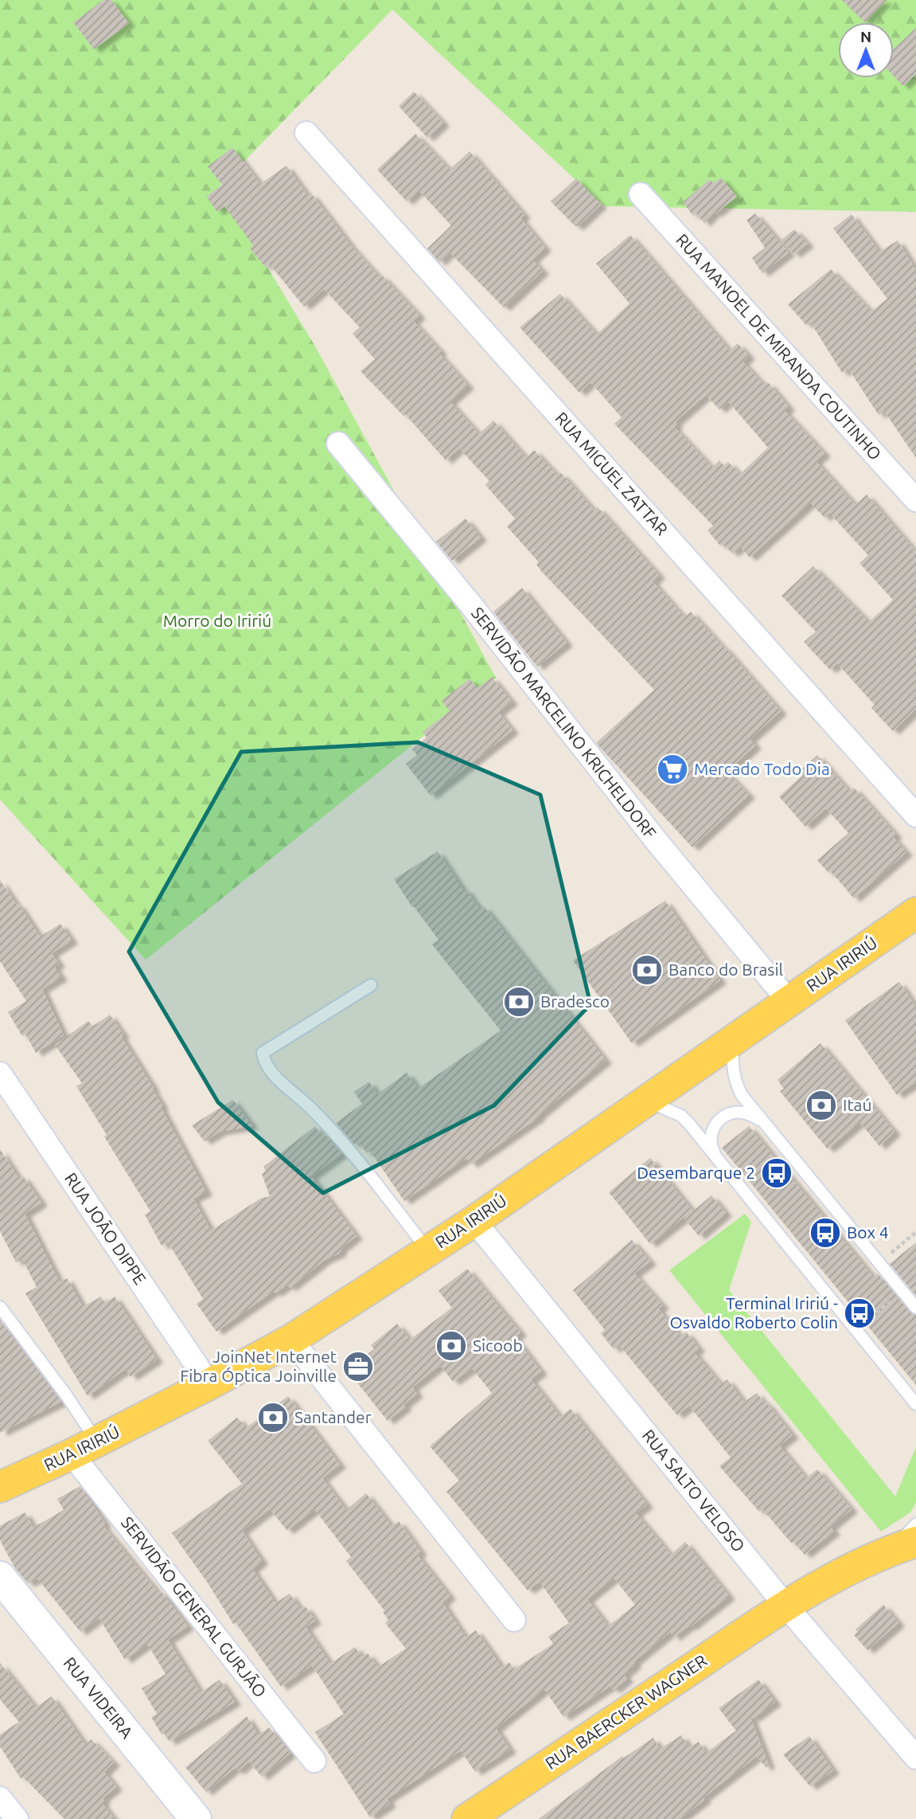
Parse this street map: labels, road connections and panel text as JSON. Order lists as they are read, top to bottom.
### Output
{
  "streets": {
    "main road": ["RUA IRIRIÚ", "RUA VIDEIRA", "RUA BAERCKER WAGNER"],
    "street": [
      "RUA MANOEL DE MIRANDA COUTINHO",
      "RUA MIGUEL ZATTAR",
      "SERVIDÃO MARCELINO KRICHELDORF",
      "RUA JOÃO DIPPE",
      "RUA SALTO VELOSO",
      "SERVIDÃO GENERAL GURJÃO"
    ]
  },
  "crossings": [
    ["SERVIDÃO MARCELINO KRICHELDORF", "RUA IRIRIÚ"],
    ["RUA IRIRIÚ", "RUA JOÃO DIPPE"],
    ["RUA IRIRIÚ", "RUA SALTO VELOSO"],
    ["RUA IRIRIÚ", "SERVIDÃO GENERAL GURJÃO"],
    ["RUA SALTO VELOSO", "RUA BAERCKER WAGNER"]
  ],
  "parks": ["Morro do Iririú"],
  "places": {
    "supermarket": ["Mercado Todo Dia"],
    "bank": [
      "Banco do Brasil",
      "Bradesco",
      "Itaú",
      "Sicoob",
      "Santander"
    ],
    "bus stop": ["Desembarque 2", "Box 4", "Terminal Iririú - Osvaldo Roberto Colin"],
    "office": ["JoinNet Internet Fibra Óptica Joinville"]
  },
  "north": "top"
}
